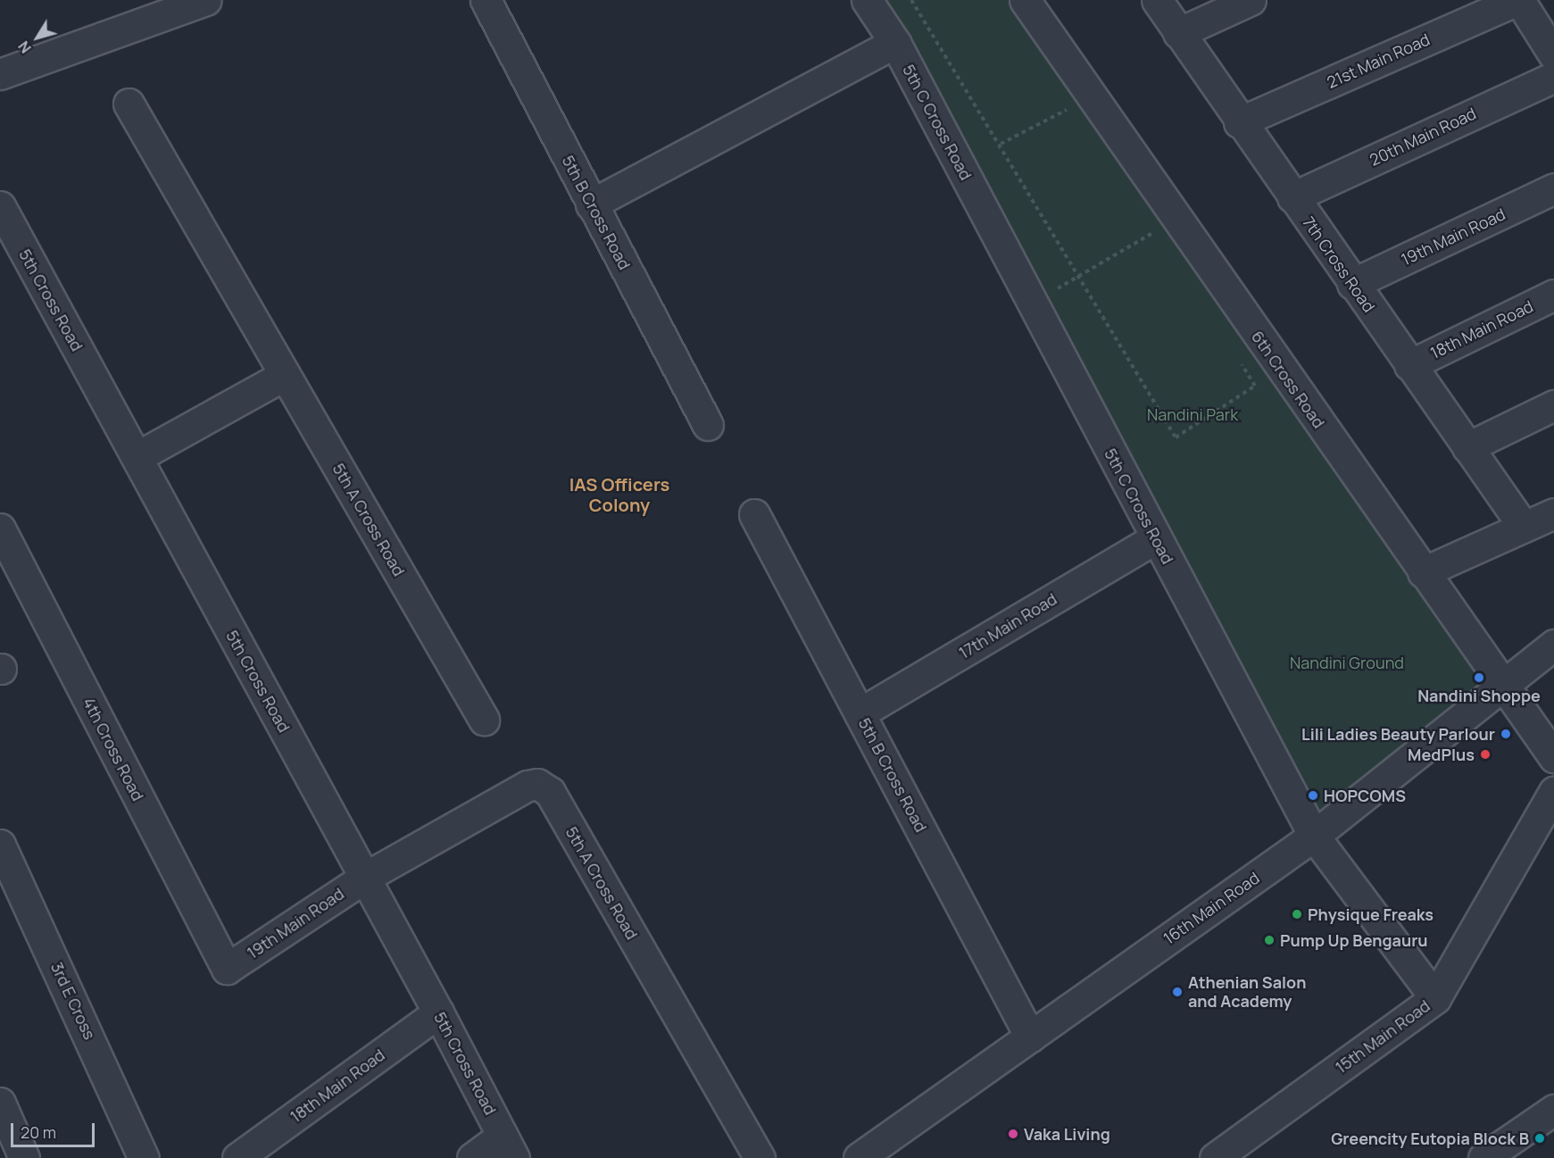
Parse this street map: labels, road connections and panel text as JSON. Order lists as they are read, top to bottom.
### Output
{
  "streets": {
    "street": [
      "21st Main Road",
      "5th C Cross Road",
      "20th Main Road",
      "5th B Cross Road",
      "19th Main Road",
      "7th Cross Road",
      "5th Cross Road",
      "18th Main Road",
      "6th Cross Road",
      "5th A Cross Road",
      "17th Main Road",
      "4th Cross Road",
      "16th Main Road",
      "3rd E Cross",
      "15th Main Road"
    ]
  },
  "crossings": [
    ["21st Main Road", "7th Cross Road"],
    ["5th C Cross Road", "17th Main Road"],
    ["5th C Cross Road", "16th Main Road"],
    ["5th C Cross Road", "15th Main Road"],
    ["20th Main Road", "7th Cross Road"],
    ["5th B Cross Road", "17th Main Road"],
    ["5th B Cross Road", "16th Main Road"],
    ["19th Main Road", "7th Cross Road"],
    ["19th Main Road", "5th Cross Road"],
    ["19th Main Road", "5th A Cross Road"],
    ["19th Main Road", "4th Cross Road"],
    ["7th Cross Road", "18th Main Road"],
    ["5th Cross Road", "18th Main Road"],
    ["5th Cross Road", "5th A Cross Road"],
    ["6th Cross Road", "16th Main Road"]
  ],
  "districts": ["IAS Officers Colony"],
  "parks": ["Nandini Park", "Nandini Ground"],
  "places": [
    "Nandini Shoppe",
    "Lili Ladies Beauty Parlour",
    "MedPlus",
    "HOPCOMS",
    "Physique Freaks",
    "Pump Up Bengauru",
    "Athenian Salon and Academy",
    "Vaka Living",
    "Greencity Eutopia Block B"
  ],
  "scale_bar": "20 m",
  "north": "bottom left"
}
